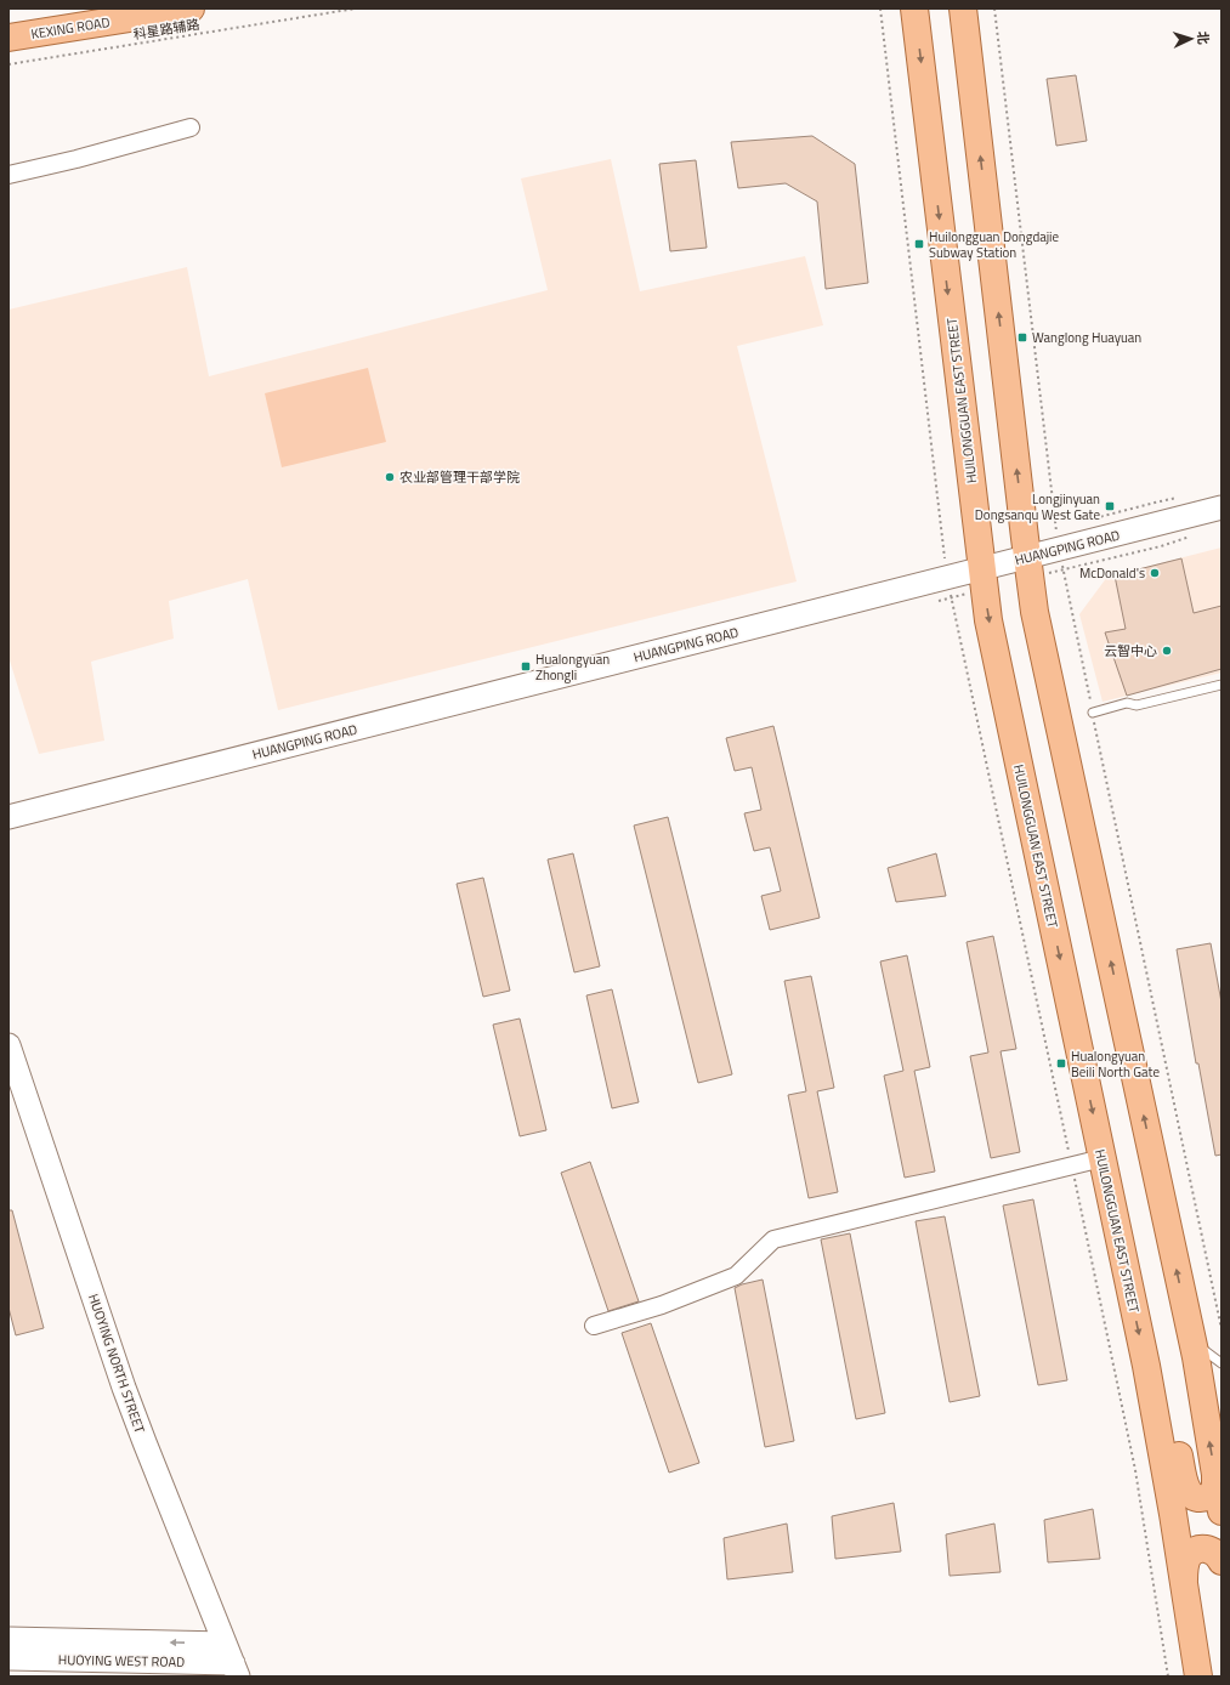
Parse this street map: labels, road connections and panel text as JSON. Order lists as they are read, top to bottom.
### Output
{
  "streets": {
    "main road": [
      "KEXING ROAD",
      "HUILONGGUAN EAST STREET",
      "HUANGPING ROAD",
      "HUOYING NORTH STREET",
      "HUOYING WEST ROAD"
    ],
    "path": ["科星路辅路"]
  },
  "crossings": [
    ["HUILONGGUAN EAST STREET", "HUANGPING ROAD"],
    ["HUOYING NORTH STREET", "HUOYING WEST ROAD"]
  ],
  "places": {
    "transit": [
      "Huilongguan Dongdajie Subway Station",
      "Wanglong Huayuan",
      "Longjinyuan Dongsanqu West Gate",
      "Hualongyuan Zhongli",
      "Hualongyuan Beili North Gate"
    ],
    "other": ["农业部管理干部学院", "McDonald's", "云智中心"]
  },
  "north": "right"
}
